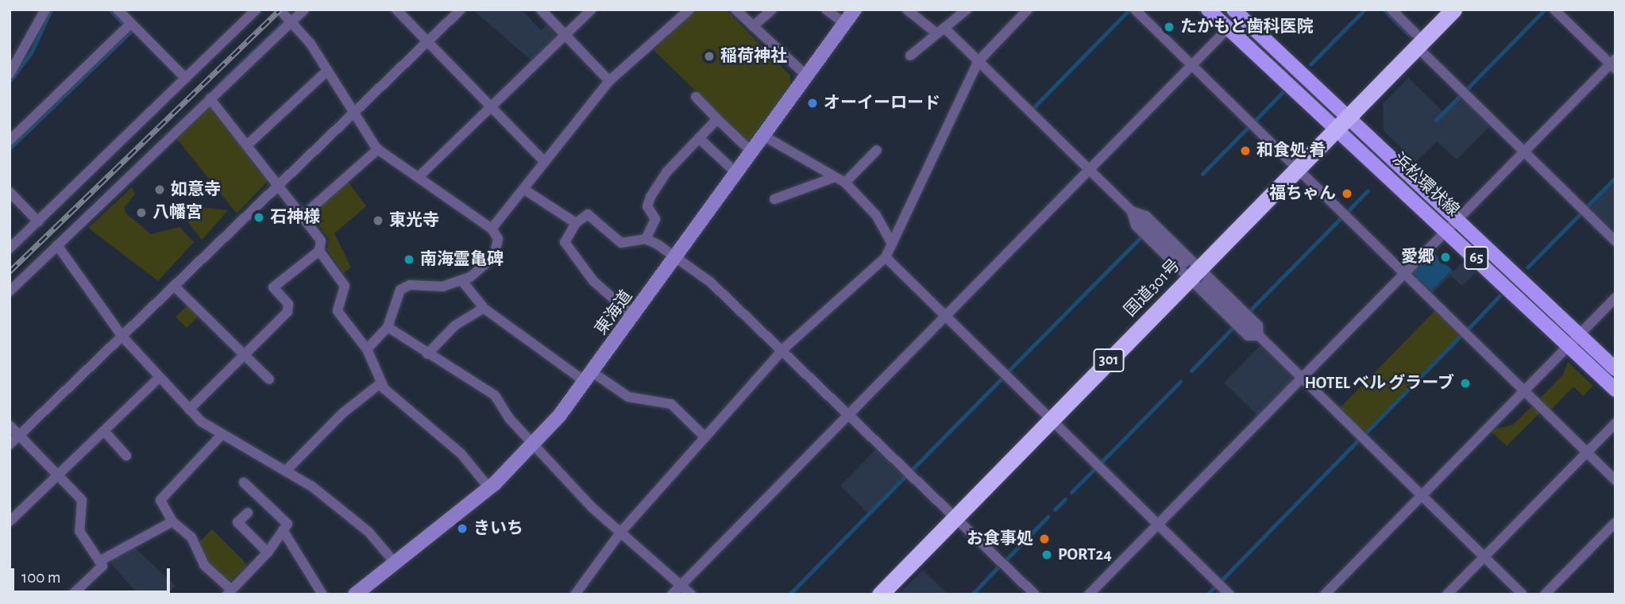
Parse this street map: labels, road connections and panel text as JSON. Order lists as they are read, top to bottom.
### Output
{
  "streets": {
    "highway": ["国道301号", "301"],
    "main road": ["浜松環状線", "65", "東海道"]
  },
  "crossings": [
    ["浜松環状線", "国道301号"]
  ],
  "places": [
    "たかもと歯科医院",
    "稲荷神社",
    "オーイーロード",
    "和食処 肴",
    "如意寺",
    "福ちゃん",
    "八幡宮",
    "石神様",
    "東光寺",
    "愛郷",
    "南海霊亀碑",
    "HOTEL ベル グラーブ",
    "きいち",
    "お食事処",
    "PORT24"
  ],
  "scale_bar": "100 m"
}
